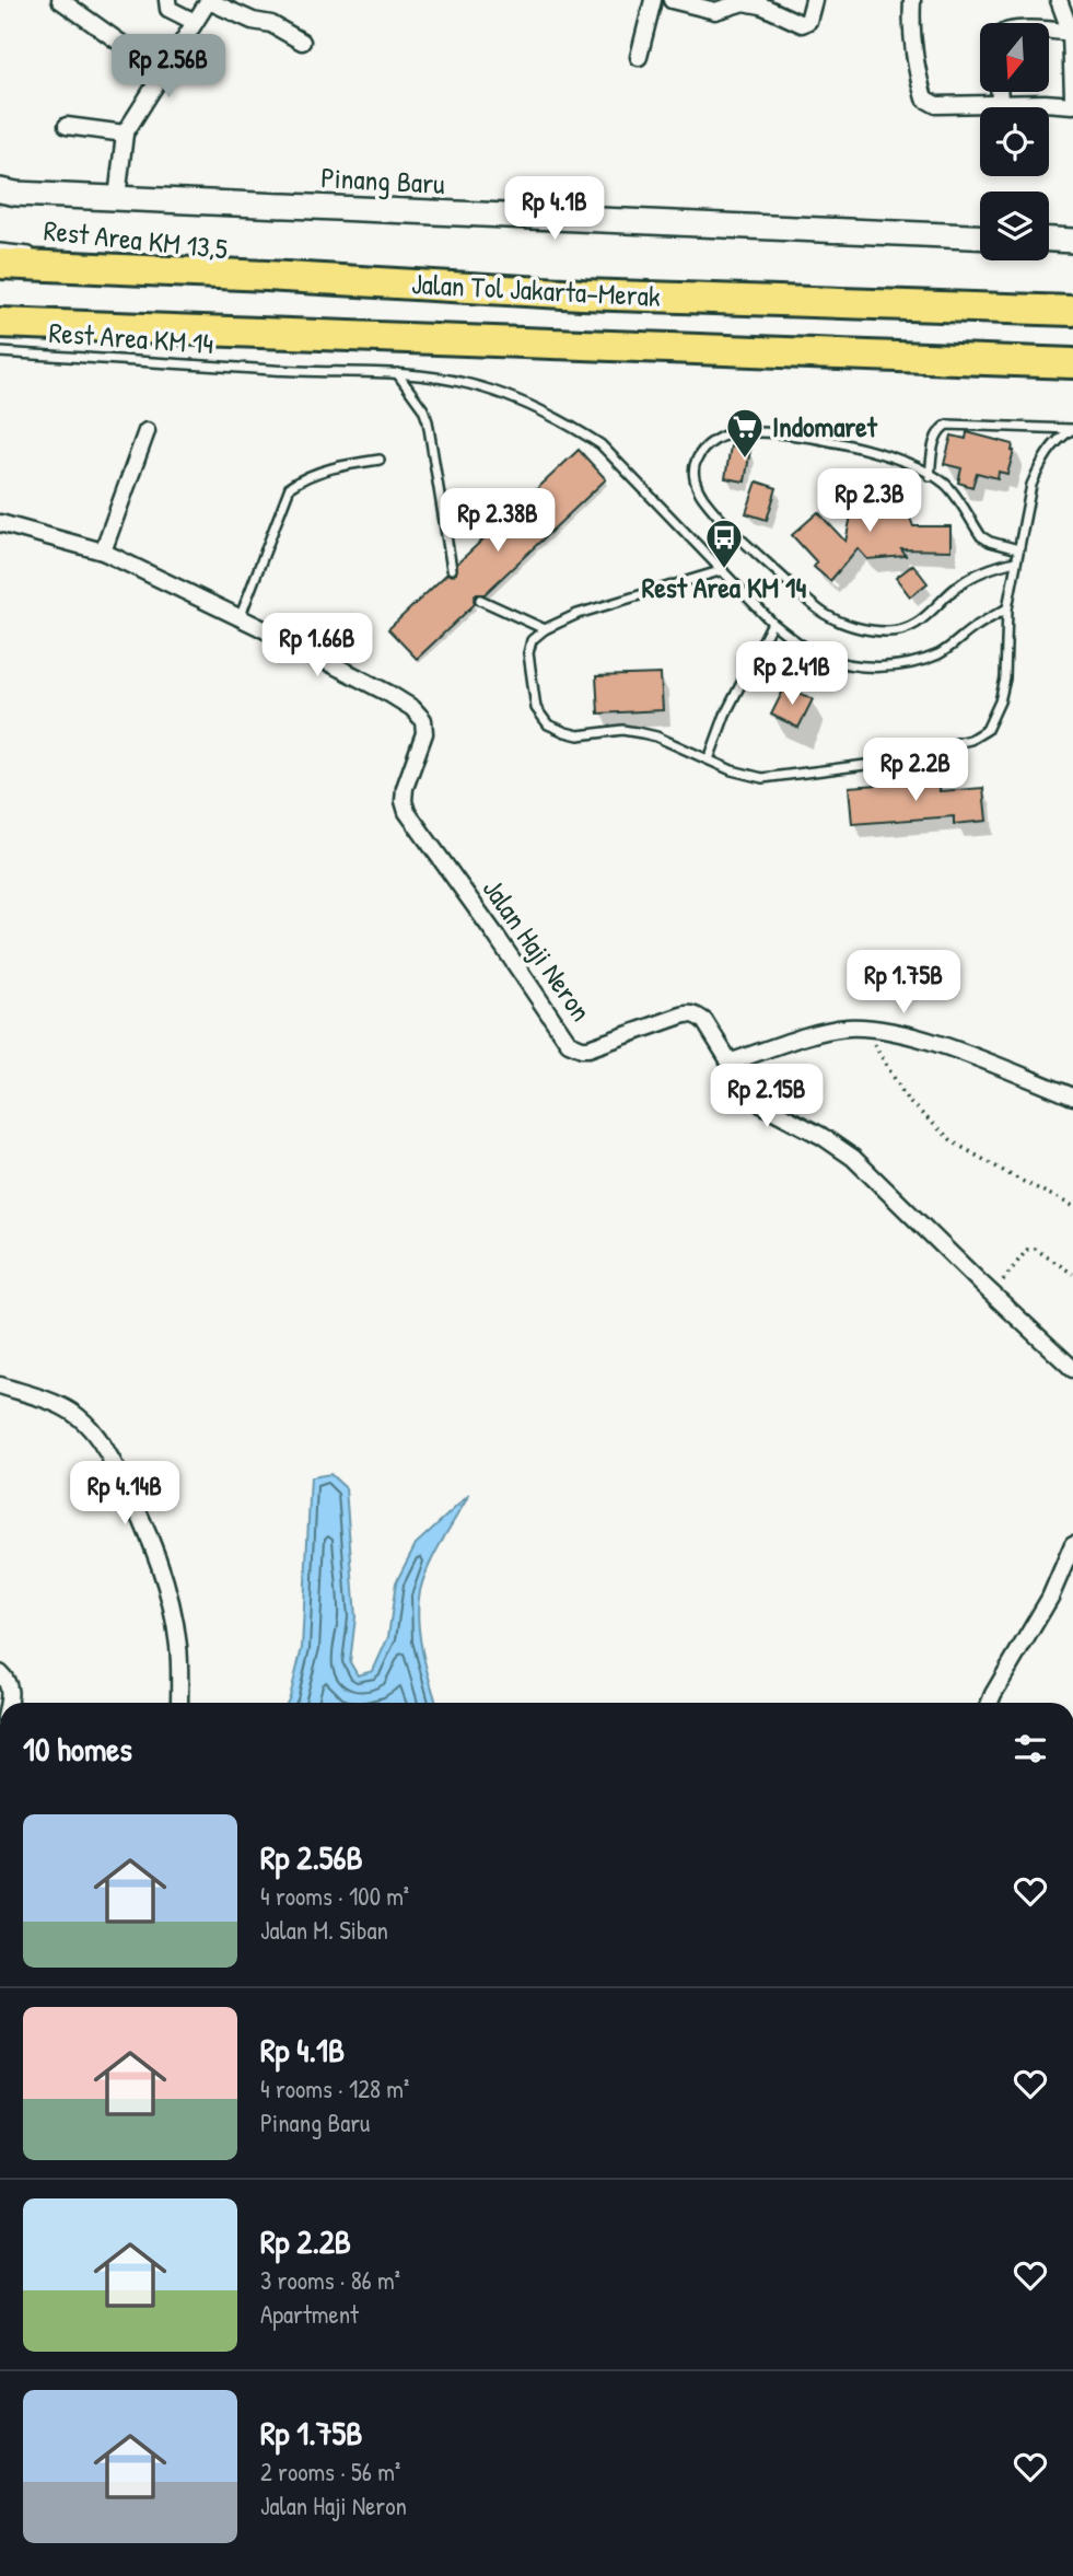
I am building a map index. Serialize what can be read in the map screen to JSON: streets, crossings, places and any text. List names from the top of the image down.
{
  "streets": {
    "highway": ["Jalan Tol Jakarta–Merak"],
    "main road": ["Pinang Baru"],
    "street": ["Jalan Haji Neron"],
    "lane": ["Rest Area KM 13,5", "Rest Area KM 14"]
  },
  "crossings": [
    ["Rest Area KM 13,5", "Jalan Tol Jakarta–Merak"]
  ],
  "places": {
    "supermarket": ["Indomaret"],
    "bus stop": ["Rest Area KM 14"]
  },
  "north": "bottom",
  "page": {
    "price": [
      "Rp 2.56B",
      "Rp 4.1B",
      "Rp 2.3B",
      "Rp 2.38B",
      "Rp 1.66B",
      "Rp 2.41B",
      "Rp 2.2B",
      "Rp 1.75B",
      "Rp 2.15B",
      "Rp 4.14B"
    ],
    "heading": "10 homes",
    "list": [
      {
        "name": "Rp 2.56B",
        "note": "4 rooms · 100 m² · Jalan M. Siban"
      },
      {
        "name": "Rp 4.1B",
        "note": "4 rooms · 128 m² · Pinang Baru"
      },
      {
        "name": "Rp 2.2B",
        "note": "3 rooms · 86 m² · Apartment"
      },
      {
        "name": "Rp 1.75B",
        "note": "2 rooms · 56 m² · Jalan Haji Neron"
      }
    ]
  }
}
